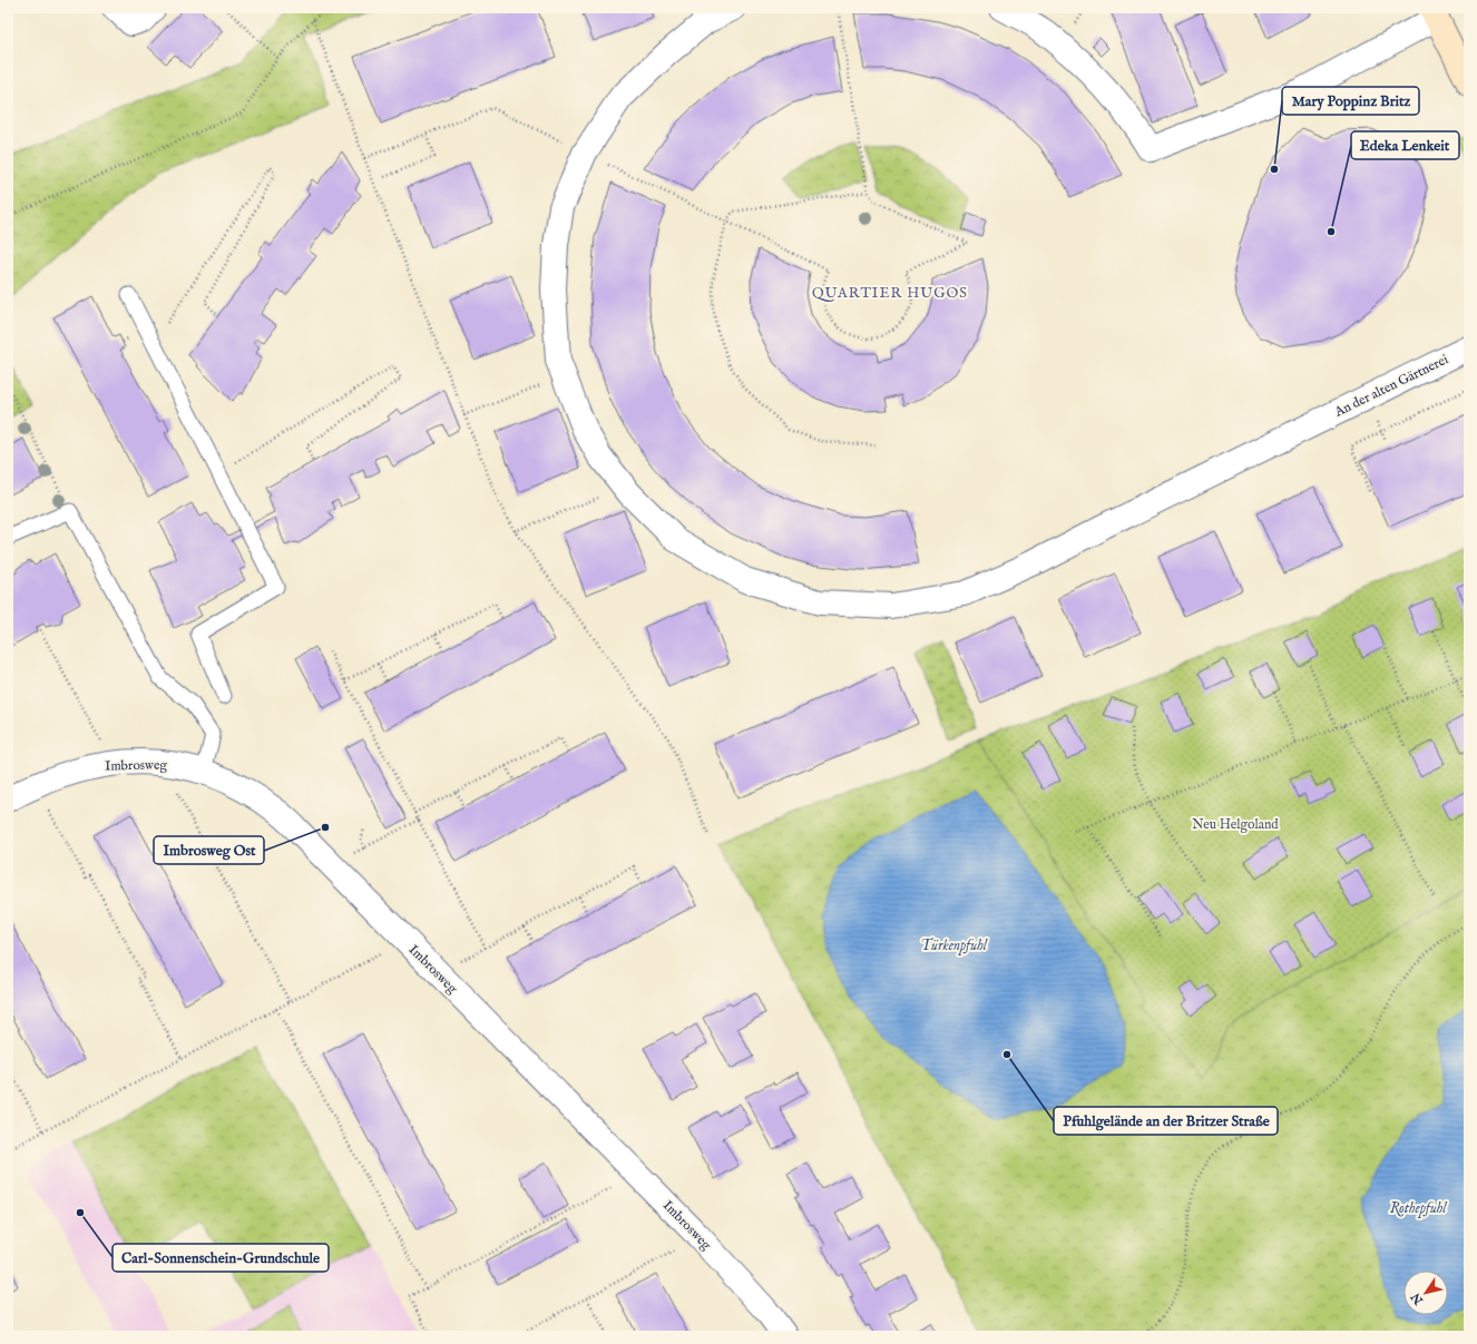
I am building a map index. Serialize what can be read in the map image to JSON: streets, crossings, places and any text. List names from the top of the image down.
{
  "streets": {
    "street": ["An der alten Gärtnerei", "Imbrosweg"]
  },
  "districts": ["QUARTIER HUGOS"],
  "water": ["Türkenpfuhl", "Rothepfuhl"],
  "parks": ["Neu Helgoland"],
  "places": [
    "Mary Poppinz Britz",
    "Edeka Lenkeit",
    "Imbrosweg Ost",
    "Pfuhlgelände an der Britzer Straße",
    "Carl-Sonnenschein-Grundschule"
  ],
  "north": "bottom left"
}
